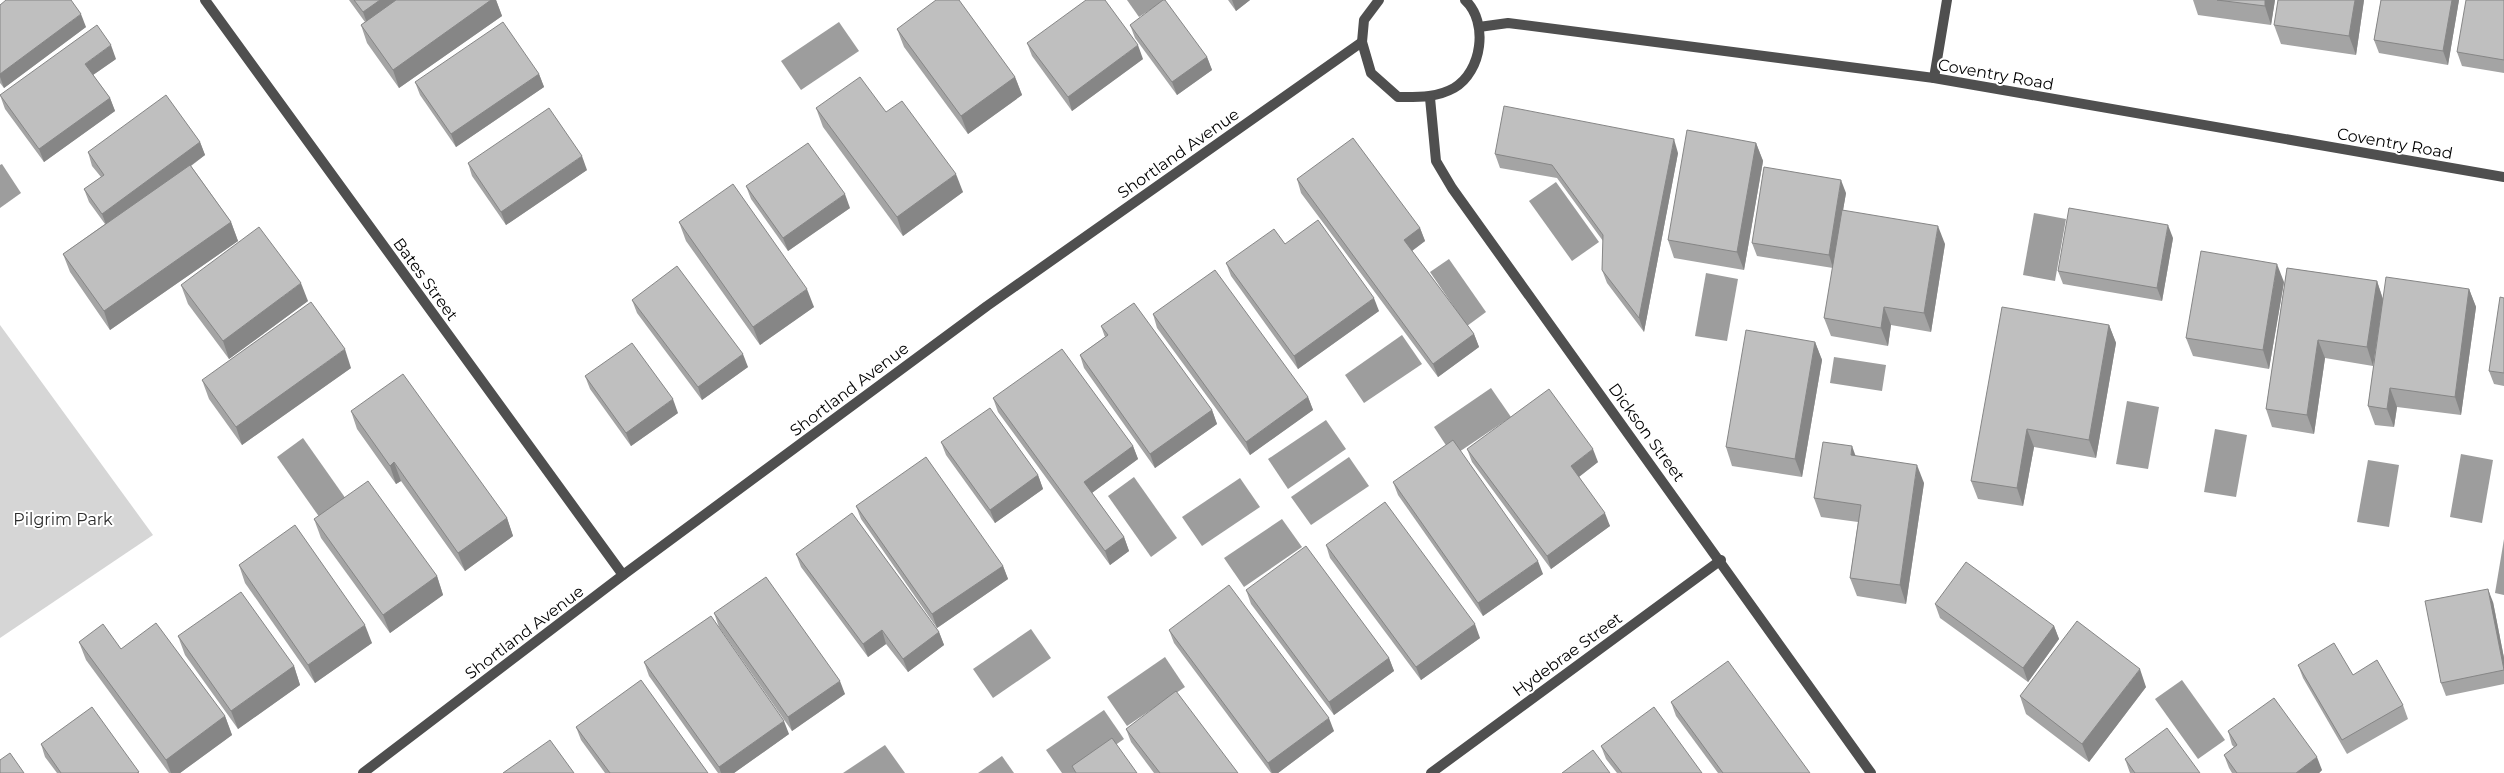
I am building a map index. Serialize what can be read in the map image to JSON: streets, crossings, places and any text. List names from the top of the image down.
{
  "streets": {
    "street": [
      "Coventry Road",
      "Shortland Avenue",
      "Bates Street",
      "Dickson Street",
      "Hydebrae Street"
    ]
  },
  "crossings": [
    ["Shortland Avenue", "Bates Street"],
    ["Dickson Street", "Hydebrae Street"]
  ],
  "parks": ["Pilgrim Park"]
}
